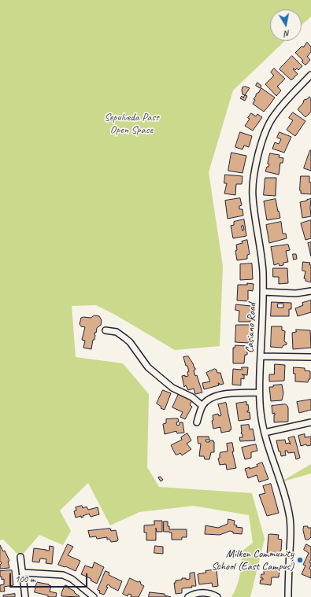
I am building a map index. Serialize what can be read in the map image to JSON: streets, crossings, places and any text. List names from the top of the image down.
{
  "streets": {
    "street": ["Casiano Road"]
  },
  "parks": ["Sepulveda Pass Open Space"],
  "places": ["Milken Community School (East Campus)"],
  "scale_bar": "100 m",
  "north": "bottom"
}
